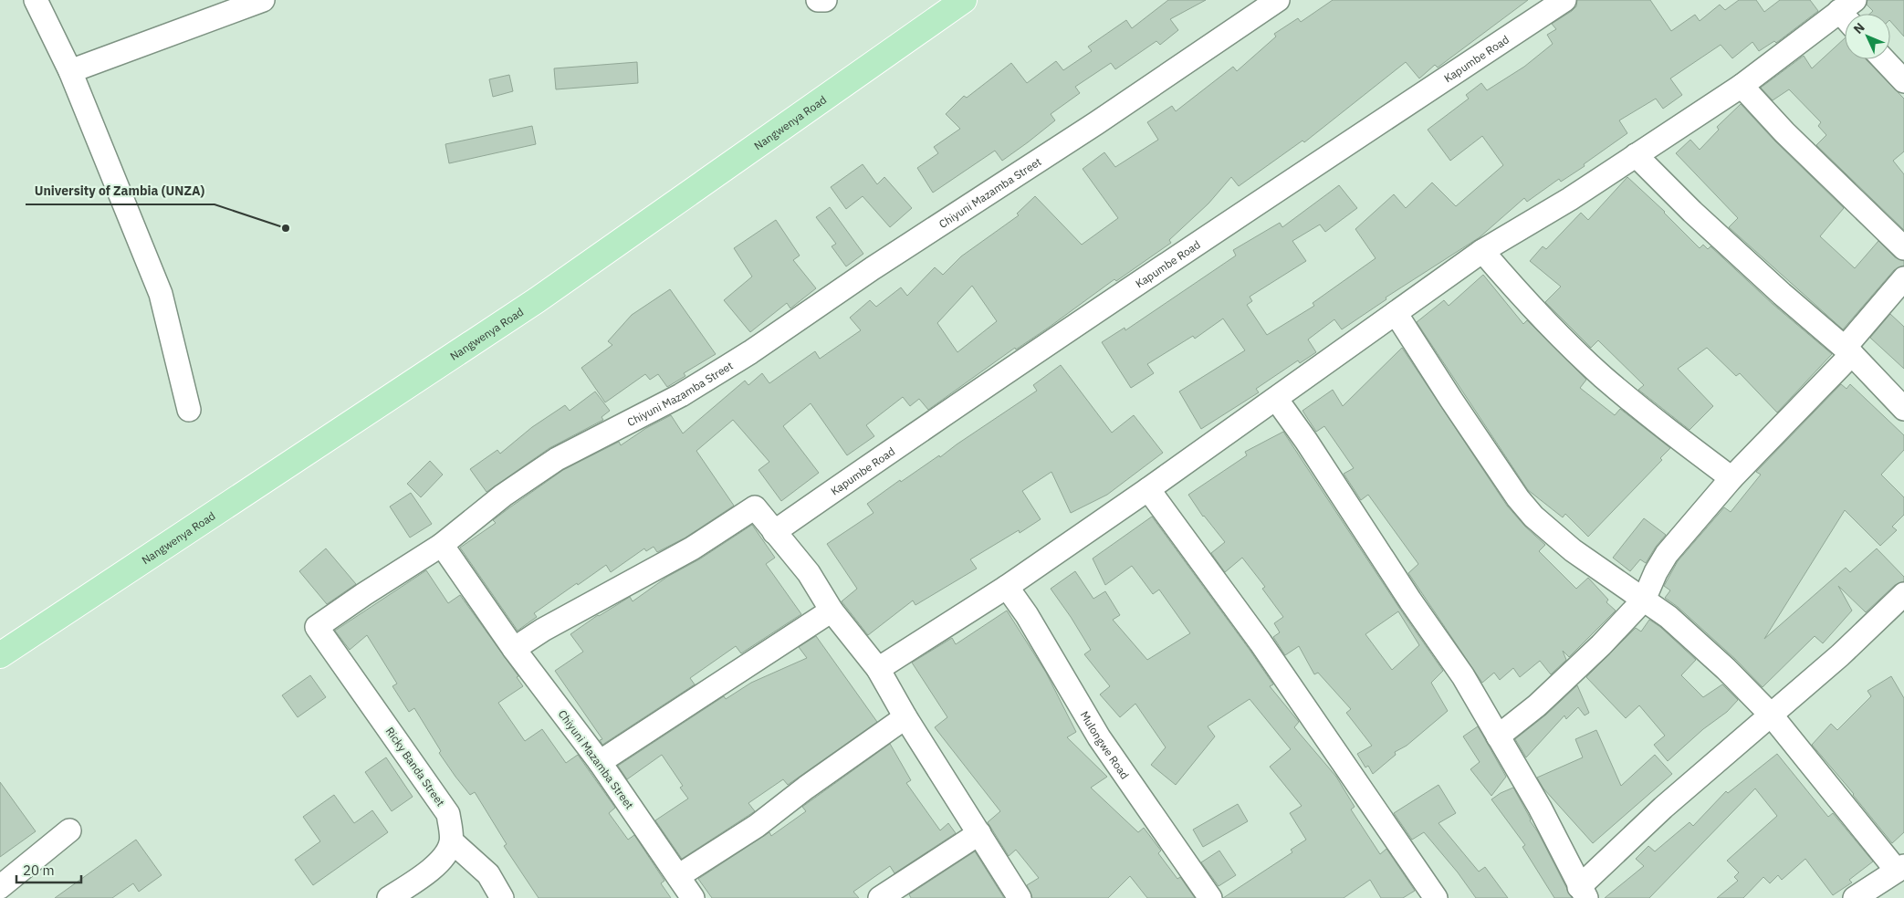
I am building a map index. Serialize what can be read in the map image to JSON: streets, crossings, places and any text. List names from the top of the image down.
{
  "streets": {
    "main road": ["Nangwenya Road"],
    "street": [
      "Kapumbe Road",
      "Chiyuni Mazamba Street",
      "Mulongwe Road",
      "Ricky Banda Street"
    ]
  },
  "crossings": [
    ["Chiyuni Mazamba Street", "Ricky Banda Street"]
  ],
  "places": ["University of Zambia (UNZA)"],
  "scale_bar": "20 m",
  "north": "top left"
}
